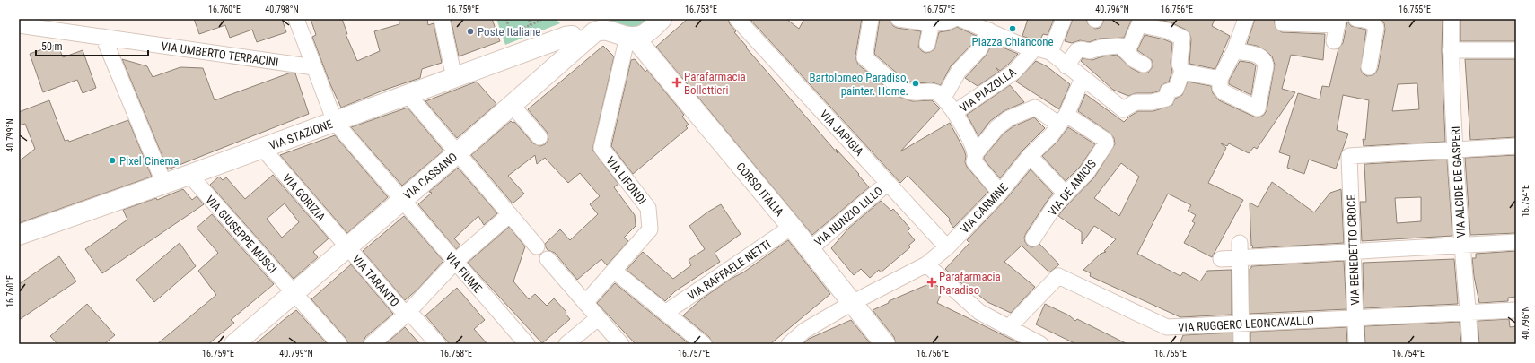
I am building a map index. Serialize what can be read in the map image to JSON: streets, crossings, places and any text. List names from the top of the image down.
{
  "streets": {
    "main road": ["VIA STAZIONE", "VIA CASSANO", "CORSO ITALIA"],
    "street": [
      "VIA UMBERTO TERRACINI",
      "VIA PIAZOLLA",
      "VIA JAPIGIA",
      "VIA LIFONDI",
      "VIA ALCIDE DE GASPERI",
      "VIA DE AMICIS",
      "VIA GORIZIA",
      "VIA CARMINE",
      "VIA NUNZIO LILLO",
      "VIA GIUSEPPE MUSCI",
      "VIA BENEDETTO CROCE",
      "VIA RAFFAELE NETTI",
      "VIA FIUME",
      "VIA TARANTO",
      "VIA RUGGERO LEONCAVALLO"
    ]
  },
  "crossings": [
    ["VIA JAPIGIA", "VIA CARMINE"],
    ["VIA JAPIGIA", "VIA NUNZIO LILLO"],
    ["VIA STAZIONE", "VIA CASSANO"],
    ["VIA STAZIONE", "VIA GORIZIA"],
    ["VIA STAZIONE", "VIA GIUSEPPE MUSCI"],
    ["VIA STAZIONE", "VIA FIUME"],
    ["VIA CASSANO", "VIA LIFONDI"],
    ["VIA CASSANO", "CORSO ITALIA"],
    ["VIA CASSANO", "VIA GORIZIA"],
    ["VIA CASSANO", "VIA GIUSEPPE MUSCI"],
    ["VIA CASSANO", "VIA FIUME"],
    ["VIA CASSANO", "VIA TARANTO"],
    ["VIA LIFONDI", "CORSO ITALIA"],
    ["VIA ALCIDE DE GASPERI", "VIA BENEDETTO CROCE"],
    ["VIA ALCIDE DE GASPERI", "VIA RUGGERO LEONCAVALLO"],
    ["VIA DE AMICIS", "VIA CARMINE"],
    ["CORSO ITALIA", "VIA CARMINE"],
    ["CORSO ITALIA", "VIA NUNZIO LILLO"],
    ["CORSO ITALIA", "VIA RAFFAELE NETTI"],
    ["VIA GORIZIA", "VIA TARANTO"],
    ["VIA BENEDETTO CROCE", "VIA RUGGERO LEONCAVALLO"]
  ],
  "places": {
    "other": [
      "Piazza Chiancone",
      "Poste Italiane",
      "Bartolomeo Paradiso, painter. Home.",
      "Pixel Cinema"
    ],
    "health": ["Parafarmacia Bollettieri", "Parafarmacia Paradiso"]
  },
  "scale_bar": "50 m",
  "coordinates": [
    "16.760°E",
    "40.798°N",
    "16.759°E",
    "16.758°E",
    "16.757°E",
    "40.796°N",
    "16.756°E",
    "16.755°E",
    "40.799°N",
    "16.754°E"
  ]
}
